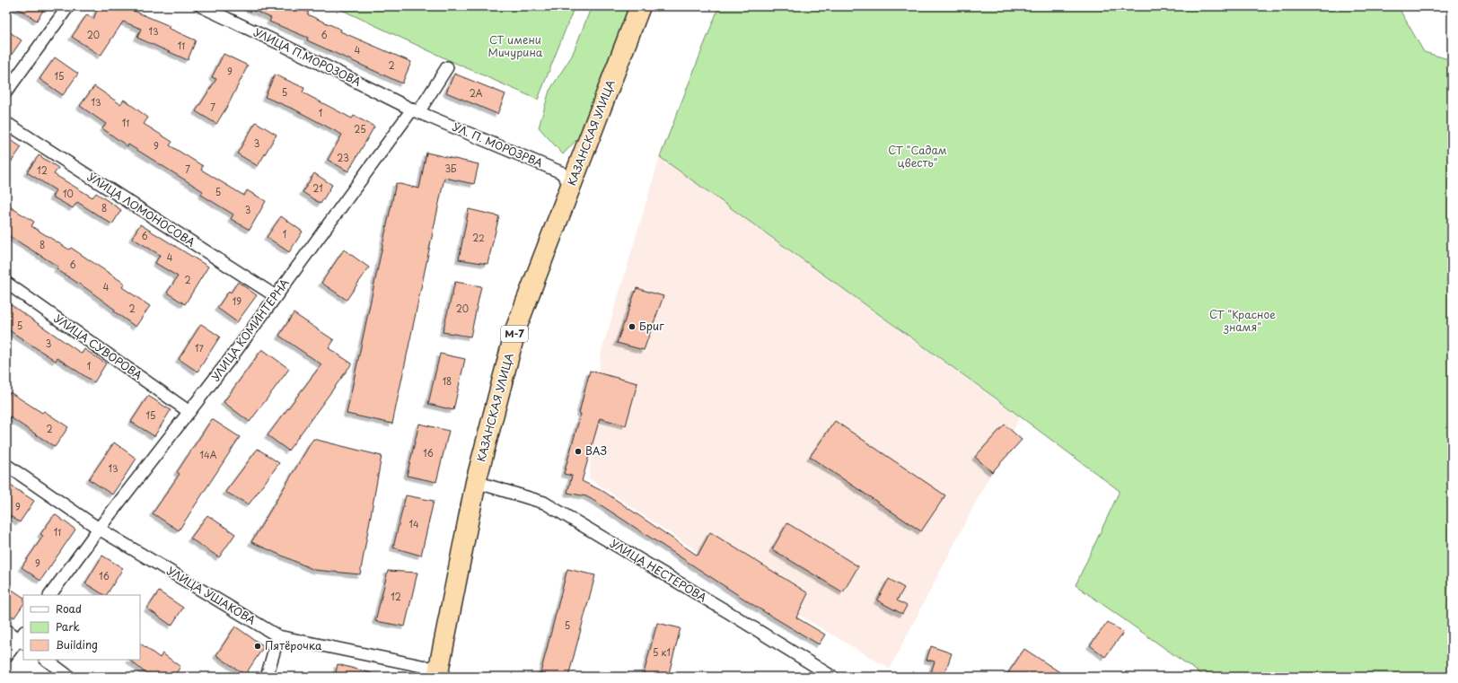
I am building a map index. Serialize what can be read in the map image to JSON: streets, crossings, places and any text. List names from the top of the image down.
{
  "streets": {
    "highway": ["КАЗАНСКАЯ УЛИЦА", "М-7"],
    "street": [
      "УЛИЦА П.МОРОЗОВА",
      "УЛ. П. МОРОЗРВА",
      "УЛИЦА ЛОМОНОСОВА",
      "УЛИЦА КОМИНТЕРНА",
      "УЛИЦА СУВОРОВА",
      "УЛИЦА НЕСТЕРОВА",
      "УЛИЦА УШАКОВА"
    ]
  },
  "crossings": [
    ["УЛИЦА П.МОРОЗОВА", "УЛ. П. МОРОЗРВА"],
    ["УЛИЦА П.МОРОЗОВА", "УЛИЦА КОМИНТЕРНА"],
    ["КАЗАНСКАЯ УЛИЦА", "УЛ. П. МОРОЗРВА"],
    ["КАЗАНСКАЯ УЛИЦА", "УЛИЦА НЕСТЕРОВА"],
    ["КАЗАНСКАЯ УЛИЦА", "УЛИЦА УШАКОВА"],
    ["УЛ. П. МОРОЗРВА", "УЛИЦА КОМИНТЕРНА"],
    ["УЛИЦА ЛОМОНОСОВА", "УЛИЦА КОМИНТЕРНА"],
    ["УЛИЦА КОМИНТЕРНА", "УЛИЦА СУВОРОВА"],
    ["УЛИЦА КОМИНТЕРНА", "УЛИЦА УШАКОВА"]
  ],
  "parks": ["СТ имени Мичурина", "СТ \"Садам цвесть\"", "СТ \"Красное знамя\""],
  "places": ["Бриг", "ВАЗ", "Пятёрочка"],
  "house_numbers": [
    "13",
    "20",
    "6",
    "11",
    "4",
    "2",
    "9",
    "15",
    "5",
    "2А",
    "13",
    "7",
    "1",
    "11",
    "25",
    "3",
    "9",
    "23",
    "3Б",
    "7",
    "12",
    "21",
    "5",
    "10",
    "8",
    "3",
    "1",
    "6",
    "22",
    "8",
    "4",
    "6",
    "2",
    "4",
    "19",
    "2",
    "20",
    "5",
    "3",
    "17",
    "1",
    "18",
    "15",
    "2",
    "16",
    "14А",
    "13",
    "9",
    "14",
    "11",
    "9",
    "16",
    "12",
    "5",
    "5 к1"
  ],
  "legend": ["Road", "Park", "Building"]
}
